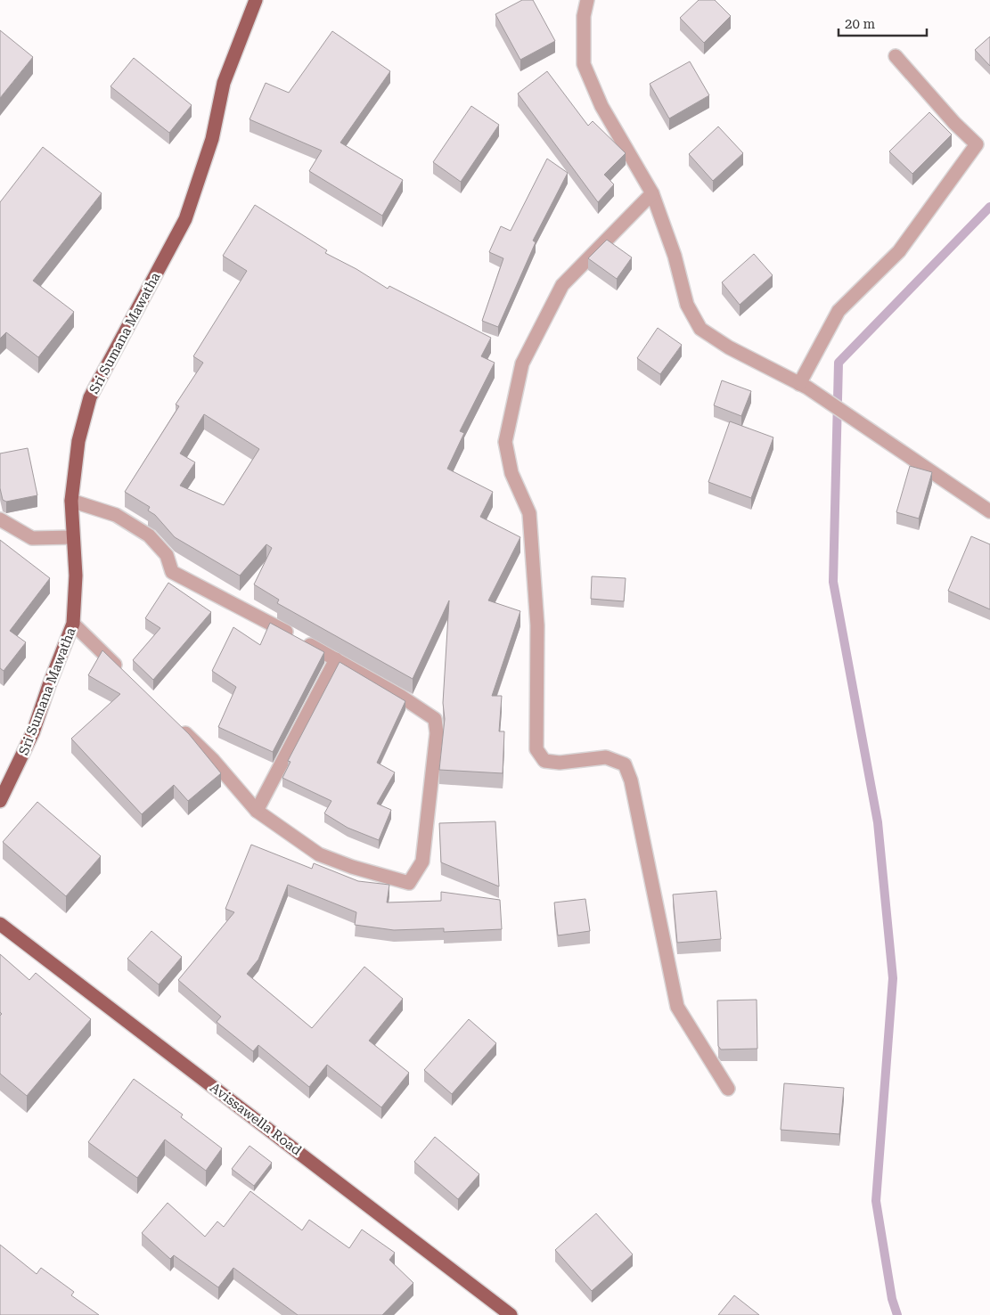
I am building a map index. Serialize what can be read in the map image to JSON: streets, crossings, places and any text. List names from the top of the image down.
{
  "streets": {
    "main road": ["Sri Sumana Mawatha", "Avissawella Road"]
  },
  "scale_bar": "20 m"
}
